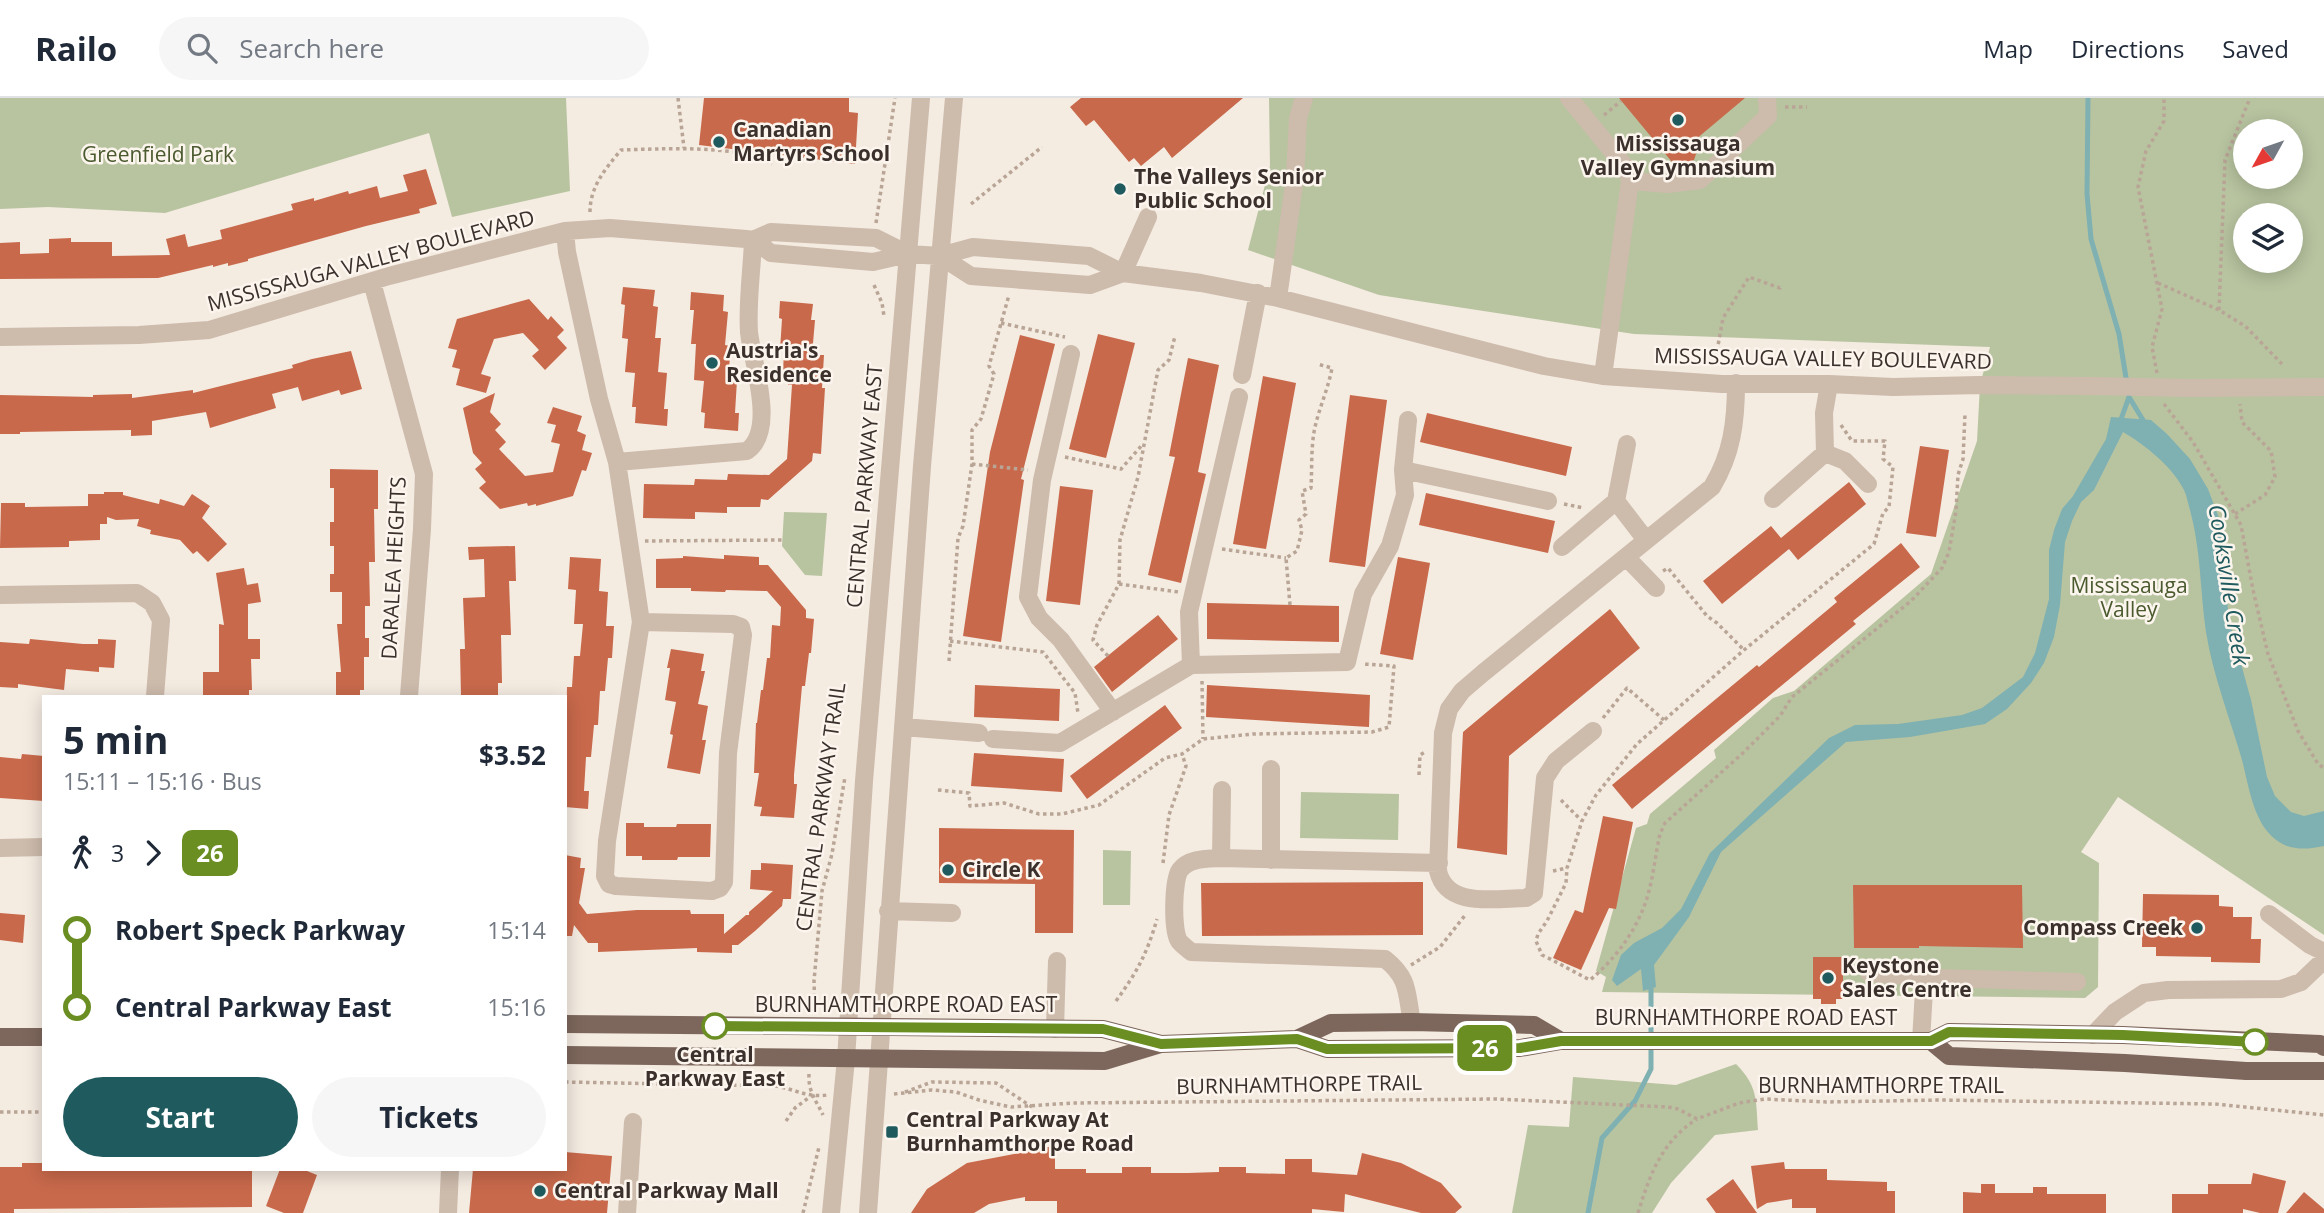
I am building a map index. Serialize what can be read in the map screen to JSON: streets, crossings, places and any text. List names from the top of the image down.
{
  "streets": {
    "main road": ["BURNHAMTHORPE ROAD EAST"],
    "street": ["MISSISSAUGA VALLEY BOULEVARD", "CENTRAL PARKWAY EAST", "DARALEA HEIGHTS"],
    "path": ["CENTRAL PARKWAY TRAIL", "BURNHAMTHORPE TRAIL"]
  },
  "crossings": [
    ["MISSISSAUGA VALLEY BOULEVARD", "CENTRAL PARKWAY EAST"],
    ["MISSISSAUGA VALLEY BOULEVARD", "DARALEA HEIGHTS"],
    ["CENTRAL PARKWAY EAST", "BURNHAMTHORPE ROAD EAST"]
  ],
  "water": ["Cooksville Creek"],
  "parks": ["Greenfield Park", "Mississauga Valley"],
  "places": {
    "other": [
      "Mississauga Valley Gymnasium",
      "Canadian Martyrs School",
      "The Valleys Senior Public School",
      "Austria's Residence",
      "Circle K",
      "Compass Creek",
      "Keystone Sales Centre",
      "Central Parkway East",
      "Central Parkway Mall"
    ],
    "transit": ["Central Parkway At Burnhamthorpe Road"]
  },
  "lines": ["bus line 26"],
  "north": "bottom left",
  "page": {
    "header": "Railo",
    "search": "Search here",
    "nav": ["Map", "Directions", "Saved"],
    "on_map": "26",
    "heading": ["5 min", "15:11 – 15:16 · Bus", "$3.52"],
    "legs": ["3", "26"],
    "list": [
      {
        "name": "Robert Speck Parkway",
        "value": "15:14"
      },
      {
        "name": "Central Parkway East",
        "value": "15:16"
      }
    ],
    "buttons": ["Start", "Tickets"]
  }
}
